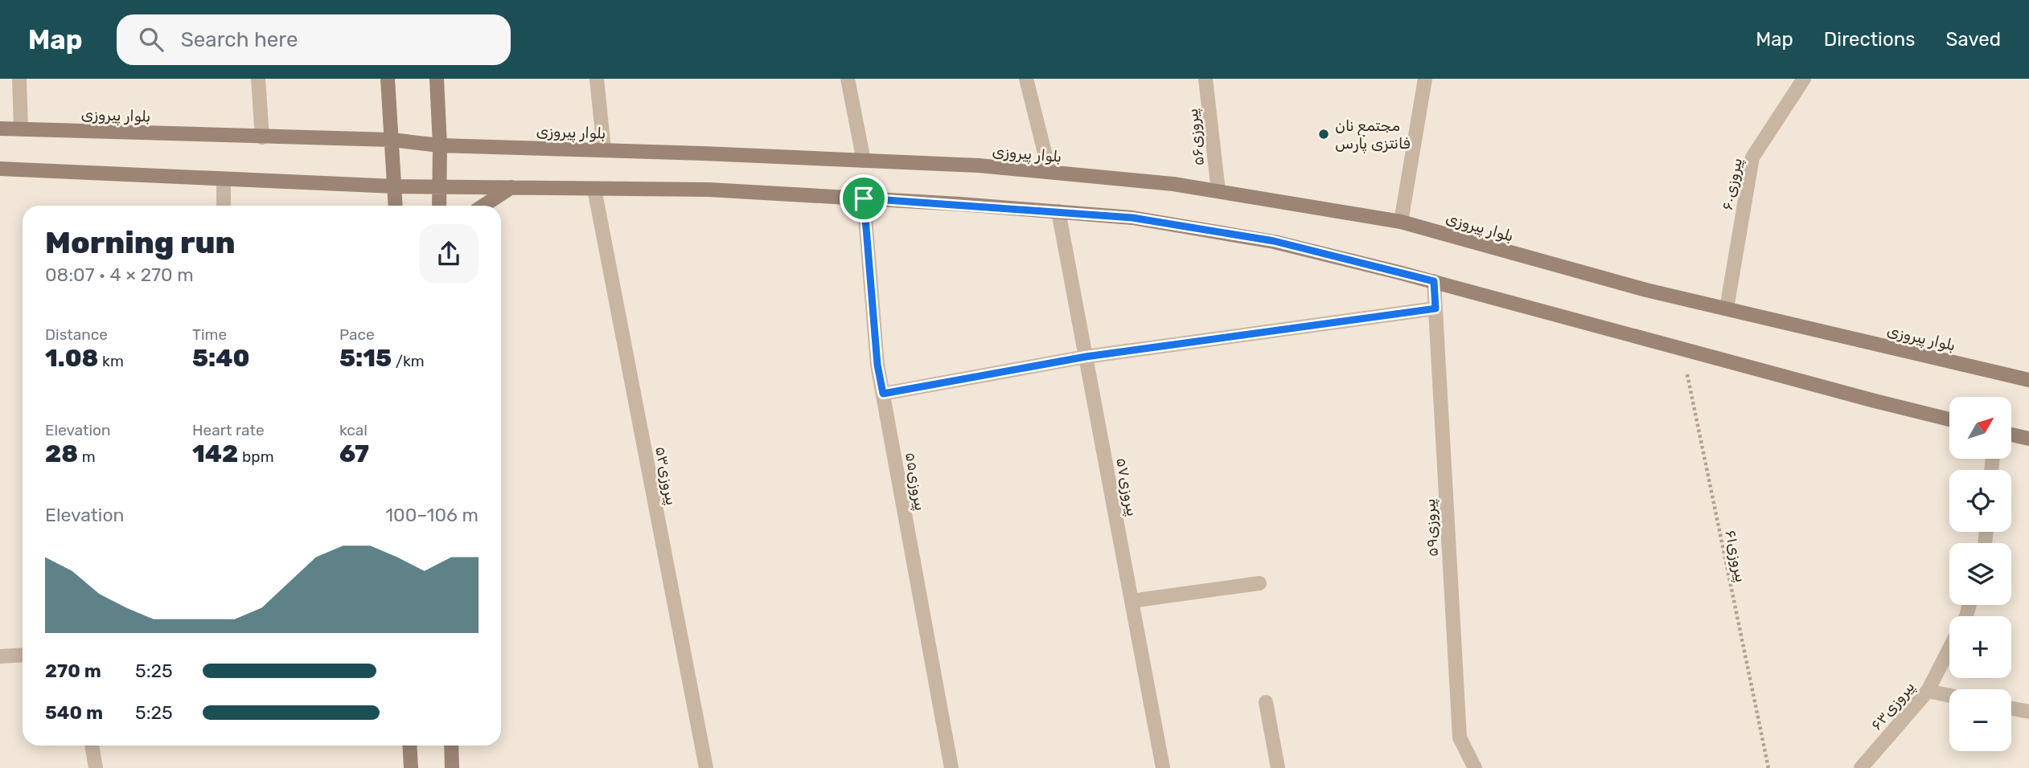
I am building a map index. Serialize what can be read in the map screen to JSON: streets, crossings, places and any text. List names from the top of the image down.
{
  "streets": {
    "street": [
      "بلوار پیروزی",
      "پیروزی۵۶",
      "پیروزی۶۰",
      "پیروزی۵۳",
      "پیروزی۵۵",
      "پیروزی۵۷",
      "پیروزی۵۹",
      "پیروزی۶۳"
    ],
    "path": ["پیروزی۶۱"]
  },
  "crossings": [
    ["بلوار پیروزی", "پیروزی۵۶"],
    ["بلوار پیروزی", "پیروزی۶۰"]
  ],
  "places": ["مجتمع نان فانتزی پارس"],
  "north": "top right",
  "page": {
    "header": "Map",
    "search": "Search here",
    "nav": ["Map", "Directions", "Saved"],
    "heading": ["Morning run", "08:07 · 4 × 270 m"],
    "stats": [
      ["Distance", "1.08 km"],
      ["Time", "5:40"],
      ["Pace", "5:15 /km"],
      ["Elevation", "28 m"],
      ["Heart rate", "142 bpm"],
      ["kcal", "67"]
    ],
    "map_buttons": ["+", "−"],
    "chart": ["Elevation", "100–106 m"],
    "list": [
      {
        "name": "270 m",
        "note": "5:25"
      },
      {
        "name": "540 m",
        "note": "5:25"
      }
    ]
  }
}
